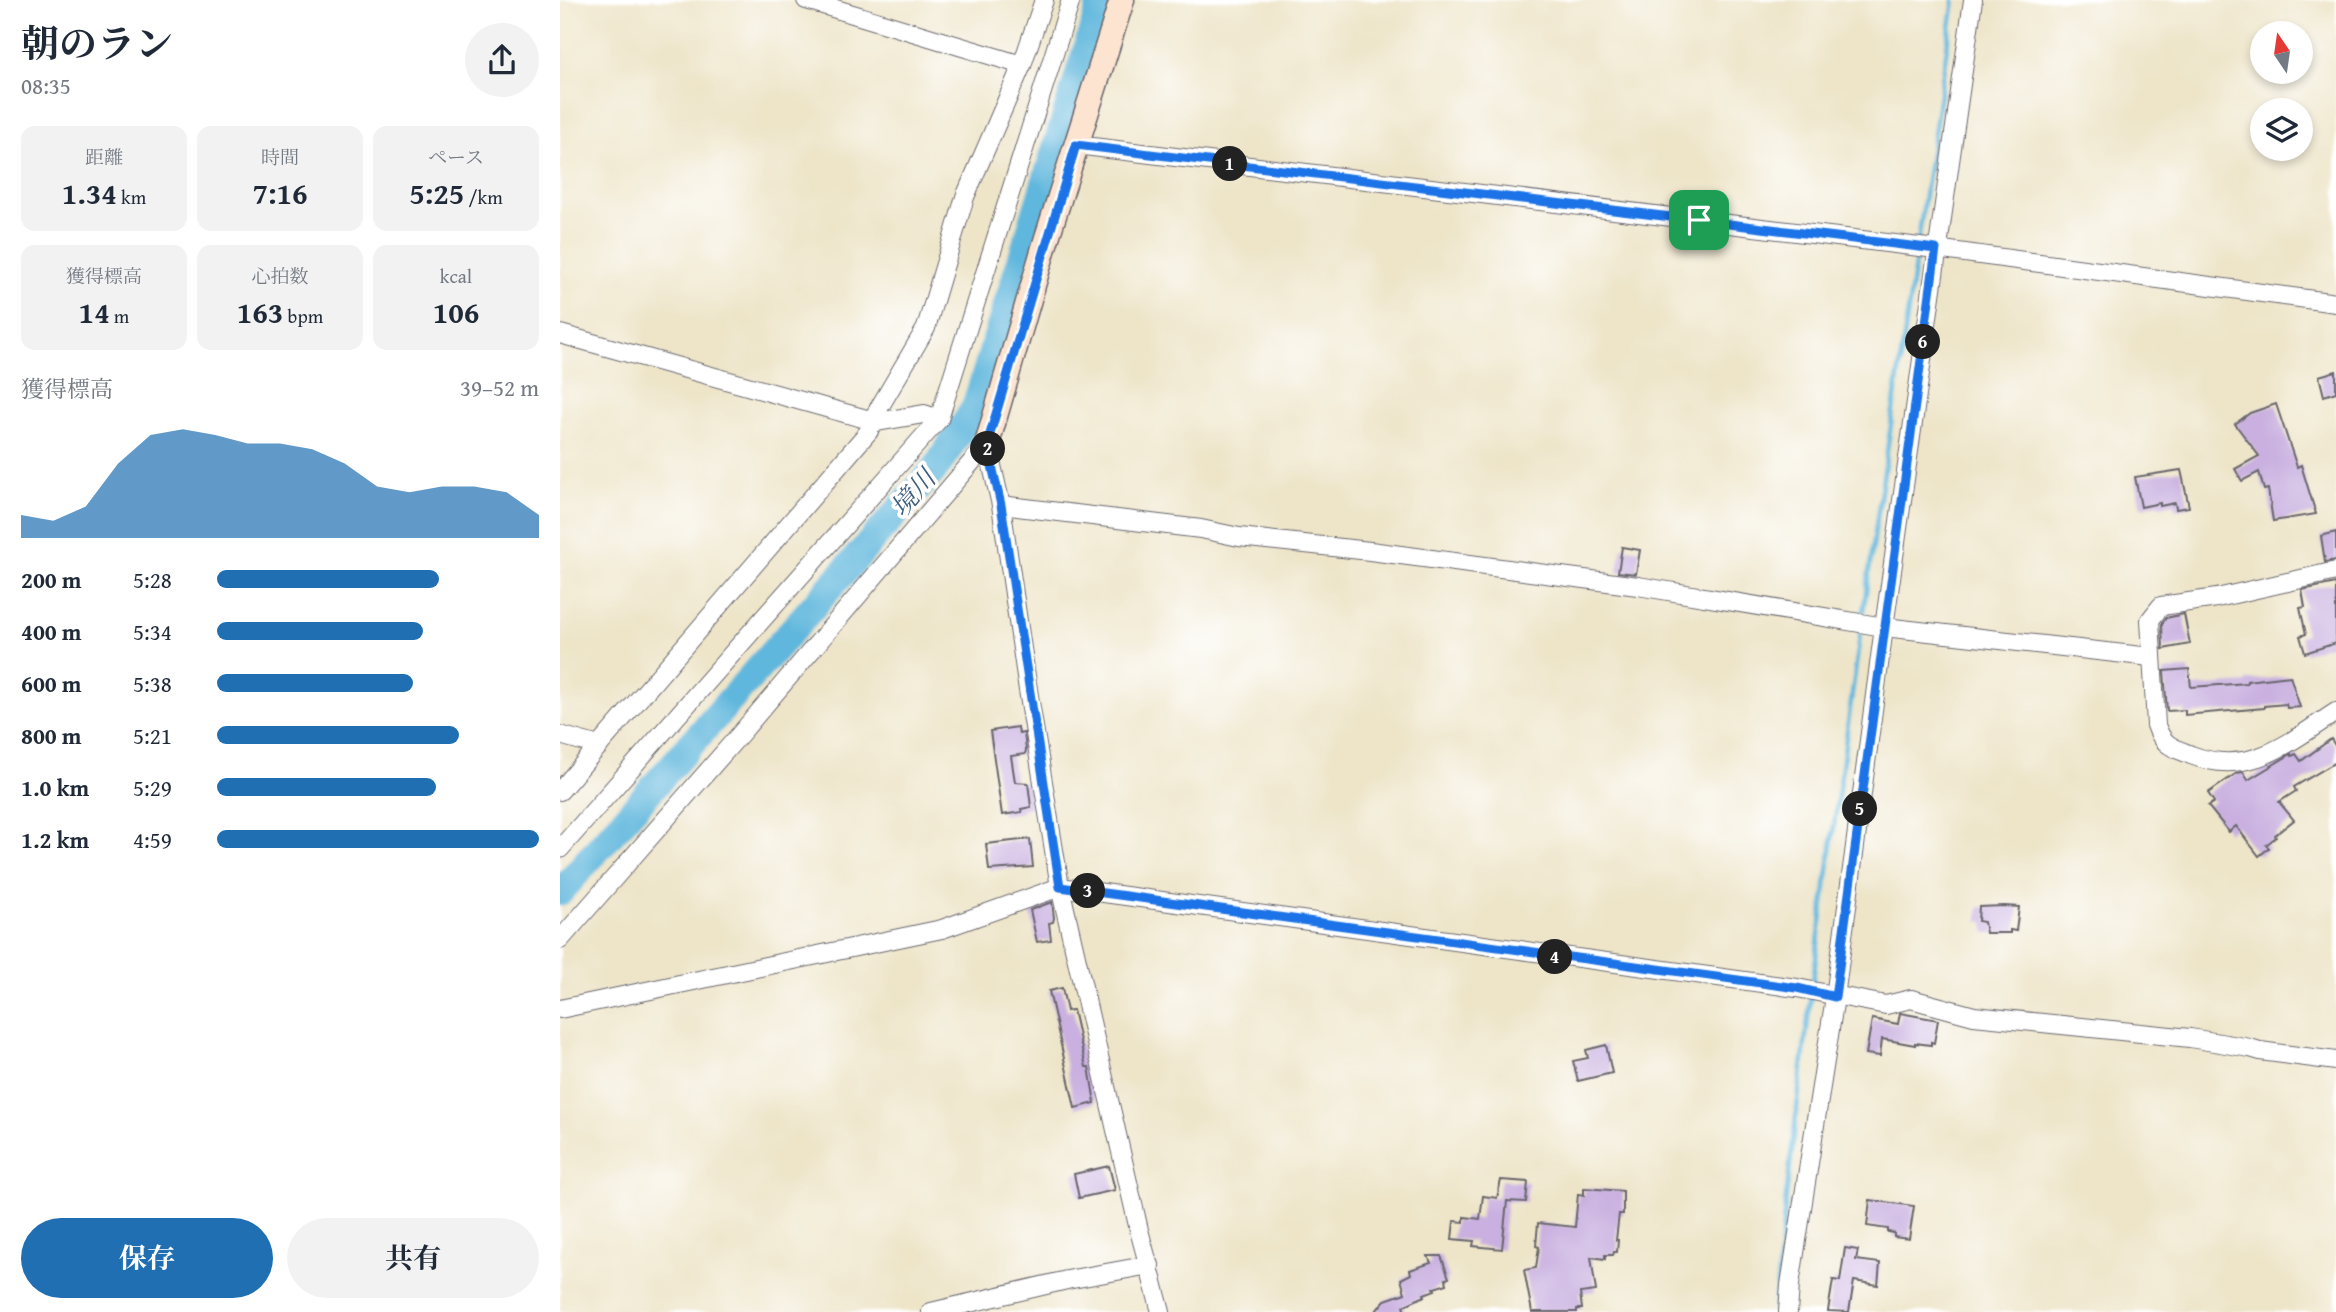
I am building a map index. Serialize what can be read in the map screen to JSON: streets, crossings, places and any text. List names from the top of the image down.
{
  "water": ["境川"],
  "north": "top",
  "page": {
    "heading": ["朝のラン", "08:35"],
    "stats": [
      ["距離", "1.34 km"],
      ["時間", "7:16"],
      ["ペース", "5:25 /km"],
      ["獲得標高", "14 m"],
      ["心拍数", "163 bpm"],
      ["kcal", "106"]
    ],
    "pins": [
      "1",
      "6",
      "2",
      "5",
      "3",
      "4"
    ],
    "chart": ["獲得標高", "39–52 m"],
    "list": [
      {
        "name": "200 m",
        "note": "5:28"
      },
      {
        "name": "400 m",
        "note": "5:34"
      },
      {
        "name": "600 m",
        "note": "5:38"
      },
      {
        "name": "800 m",
        "note": "5:21"
      },
      {
        "name": "1.0 km",
        "note": "5:29"
      },
      {
        "name": "1.2 km",
        "note": "4:59"
      }
    ],
    "buttons": ["保存", "共有"]
  }
}
